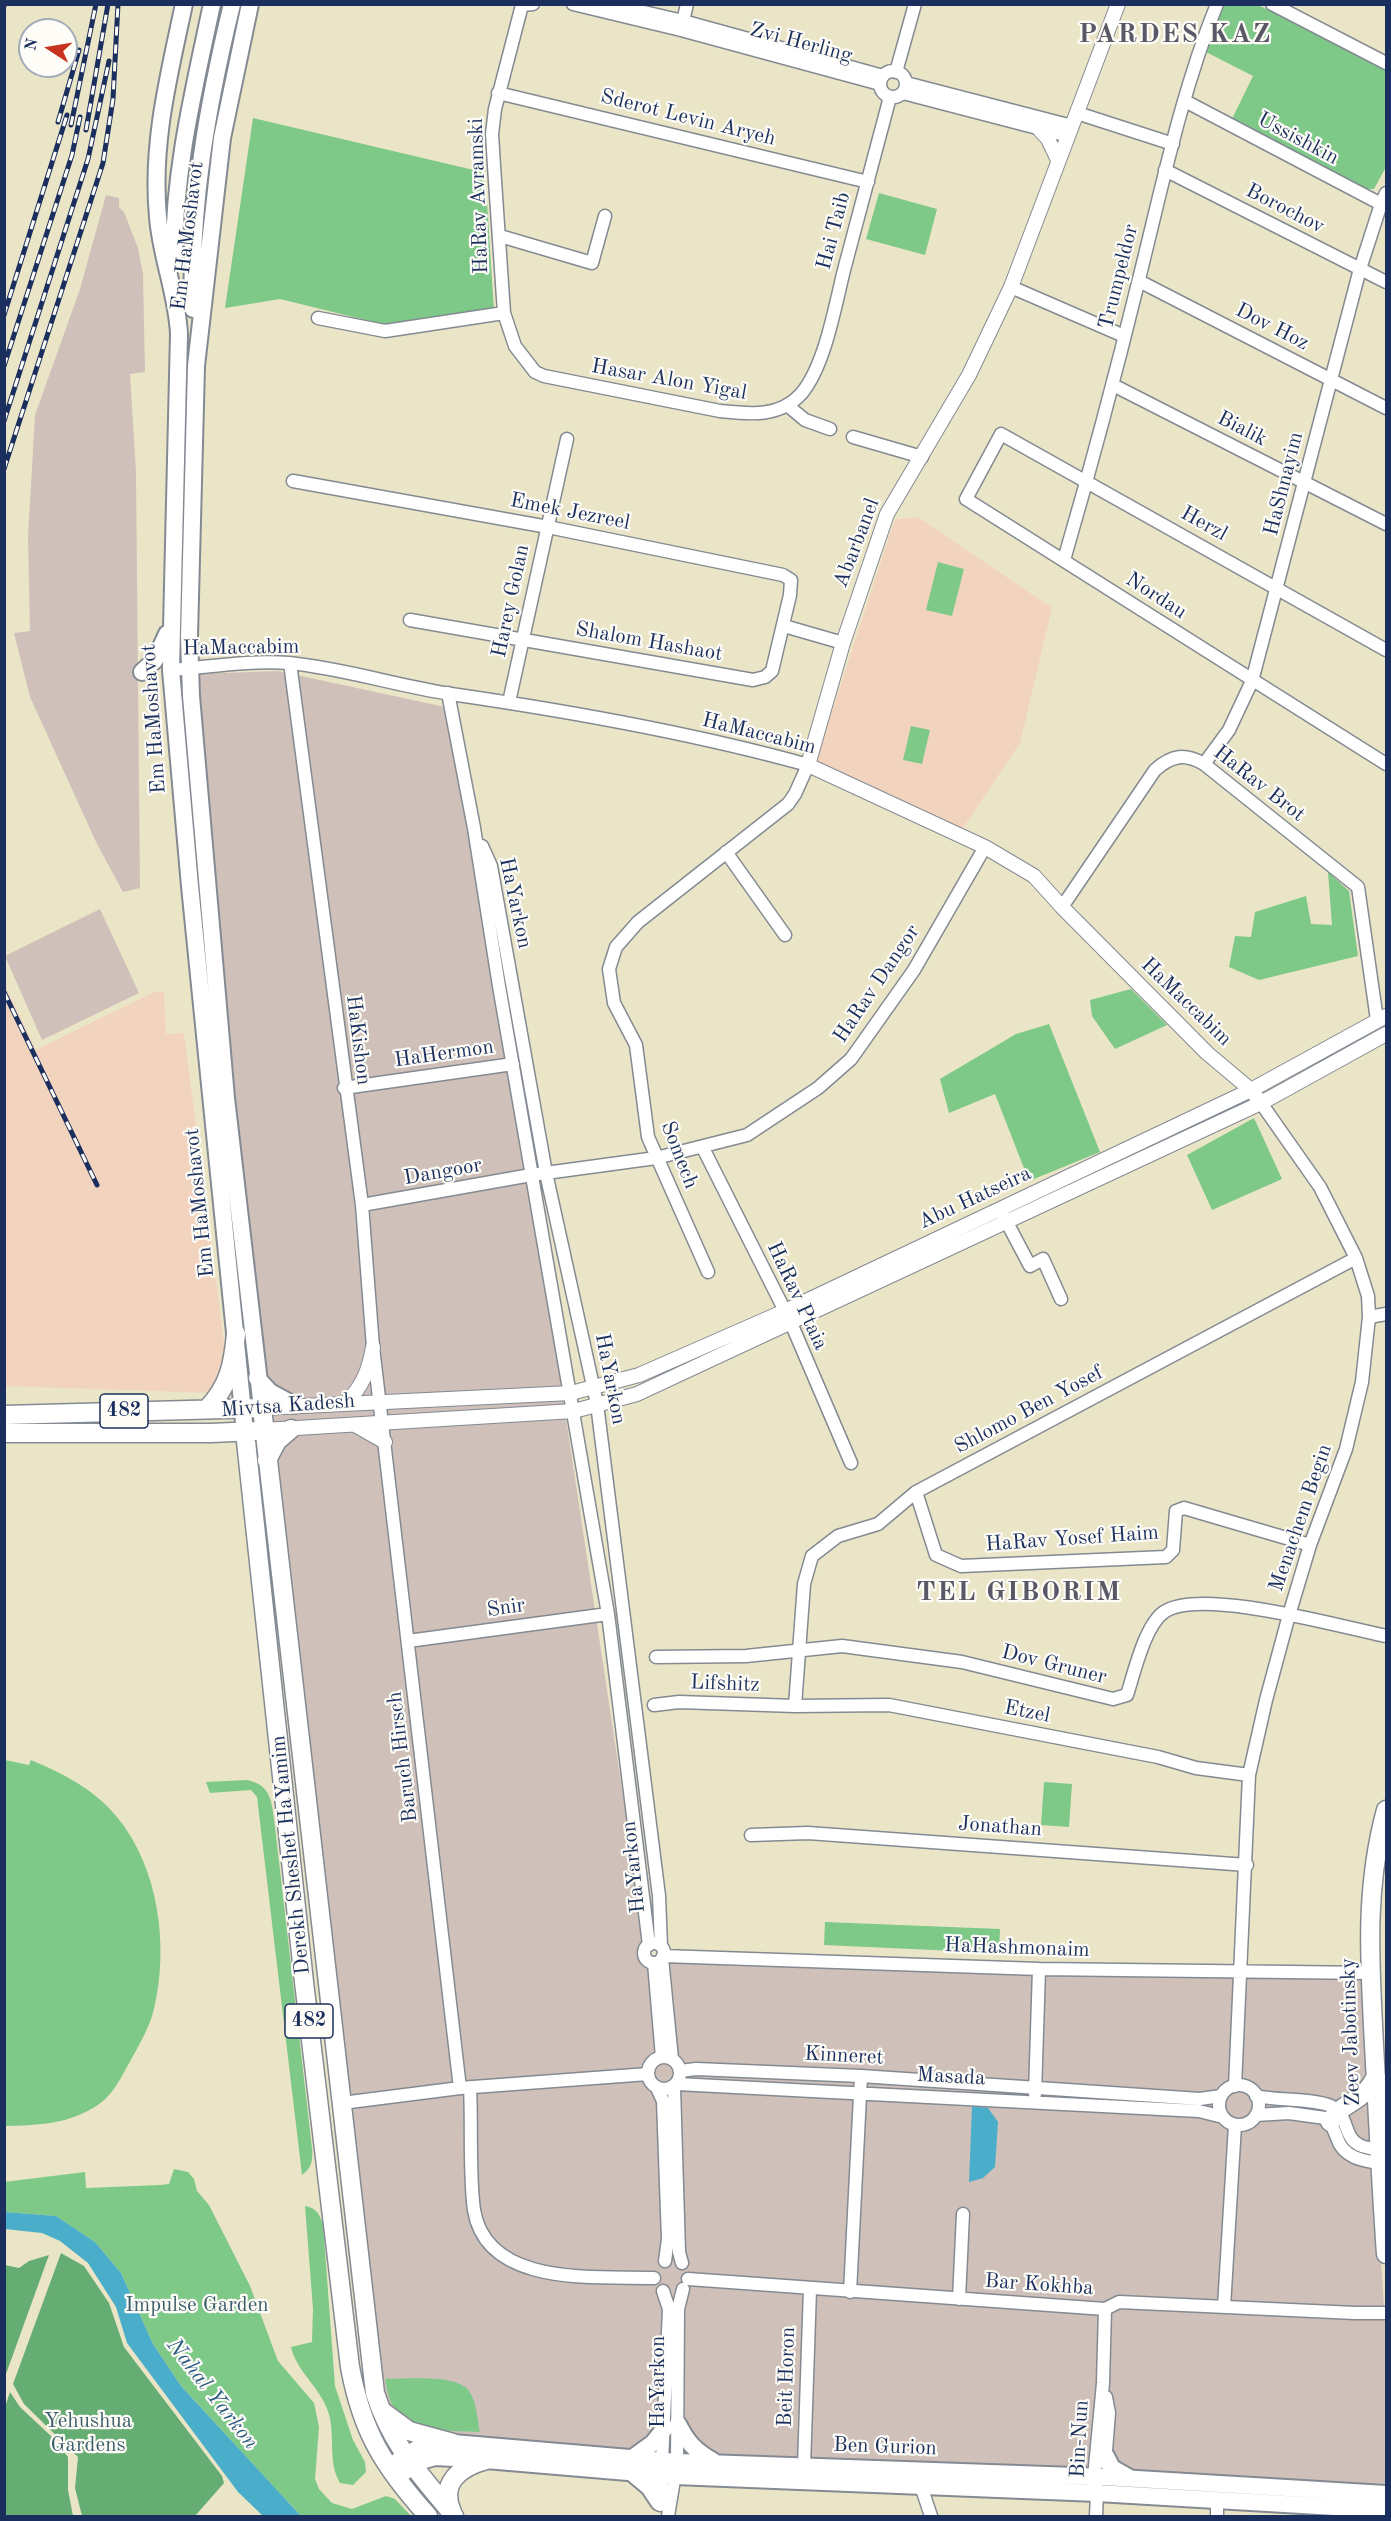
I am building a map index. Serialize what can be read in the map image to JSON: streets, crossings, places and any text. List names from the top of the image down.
{
  "streets": {
    "main road": [
      "Em HaMoshavot",
      "Mivtsa Kadesh",
      "482",
      "Derekh Sheshet HaYamim",
      "Zeev Jabotinsky",
      "Ben Gurion"
    ],
    "street": [
      "Zvi Herling",
      "Sderot Levin Aryeh",
      "Ussishkin",
      "HaRav Avramski",
      "Borochov",
      "Hai Taib",
      "Trumpeldor",
      "Dov Hoz",
      "Hasar Alon Yigal",
      "Bialik",
      "HaShnayim",
      "Emek Jezreel",
      "Herzl",
      "Abarbanel",
      "Nordau",
      "Harey Golan",
      "Shalom Hashaot",
      "HaMaccabim",
      "HaRav Brot",
      "HaYarkon",
      "HaRav Dangor",
      "HaKishon",
      "HaHermon",
      "Somech",
      "Dangoor",
      "Abu Hatseira",
      "HaRav Ptaia",
      "Shlomo Ben Yosef",
      "Menachem Begin",
      "HaRav Yosef Haim",
      "Snir",
      "Dov Gruner",
      "Lifshitz",
      "Etzel",
      "Baruch Hirsch",
      "Jonathan",
      "HaHashmonaim",
      "Kinneret",
      "Masada",
      "Bar Kokhba",
      "Beit Horon",
      "Bin-Nun"
    ]
  },
  "crossings": [
    ["Zvi Herling", "Hai Taib"],
    ["Sderot Levin Aryeh", "HaRav Avramski"],
    ["Sderot Levin Aryeh", "Hai Taib"],
    ["Ussishkin", "Trumpeldor"],
    ["Ussishkin", "HaShnayim"],
    ["HaRav Avramski", "Hasar Alon Yigal"],
    ["Borochov", "Trumpeldor"],
    ["Borochov", "HaShnayim"],
    ["Hai Taib", "Hasar Alon Yigal"],
    ["Em HaMoshavot", "HaMaccabim"],
    ["Em HaMoshavot", "Mivtsa Kadesh"],
    ["Em HaMoshavot", "Derekh Sheshet HaYamim"],
    ["Trumpeldor", "Dov Hoz"],
    ["Trumpeldor", "Bialik"],
    ["Trumpeldor", "Herzl"],
    ["Trumpeldor", "Nordau"],
    ["Dov Hoz", "HaShnayim"],
    ["Bialik", "HaShnayim"],
    ["HaShnayim", "Herzl"],
    ["HaShnayim", "Nordau"],
    ["HaShnayim", "HaRav Brot"],
    ["Emek Jezreel", "Harey Golan"],
    ["Emek Jezreel", "Shalom Hashaot"],
    ["Herzl", "Nordau"],
    ["Abarbanel", "HaMaccabim"],
    ["Abarbanel", "Somech"],
    ["Harey Golan", "Shalom Hashaot"],
    ["Harey Golan", "HaMaccabim"],
    ["HaMaccabim", "HaRav Brot"],
    ["HaMaccabim", "HaYarkon"],
    ["HaMaccabim", "HaRav Dangor"],
    ["HaMaccabim", "HaKishon"],
    ["HaMaccabim", "Abu Hatseira"],
    ["HaMaccabim", "Menachem Begin"],
    ["HaRav Brot", "Abu Hatseira"],
    ["HaYarkon", "HaRav Dangor"],
    ["HaYarkon", "HaHermon"],
    ["HaYarkon", "Dangoor"],
    ["HaYarkon", "Abu Hatseira"],
    ["HaYarkon", "Mivtsa Kadesh"],
    ["HaYarkon", "Snir"],
    ["HaYarkon", "Baruch Hirsch"],
    ["HaYarkon", "HaHashmonaim"],
    ["HaYarkon", "Kinneret"],
    ["HaYarkon", "Masada"],
    ["HaYarkon", "Bar Kokhba"],
    ["HaYarkon", "Ben Gurion"],
    ["HaRav Dangor", "Somech"],
    ["HaRav Dangor", "Dangoor"],
    ["HaRav Dangor", "HaRav Ptaia"],
    ["HaKishon", "HaHermon"],
    ["HaKishon", "Dangoor"],
    ["HaKishon", "Mivtsa Kadesh"],
    ["HaKishon", "Baruch Hirsch"],
    ["Abu Hatseira", "HaRav Ptaia"],
    ["Abu Hatseira", "Mivtsa Kadesh"],
    ["Abu Hatseira", "Menachem Begin"],
    ["Mivtsa Kadesh", "Baruch Hirsch"],
    ["Mivtsa Kadesh", "Derekh Sheshet HaYamim"],
    ["Shlomo Ben Yosef", "Menachem Begin"],
    ["Shlomo Ben Yosef", "HaRav Yosef Haim"],
    ["Shlomo Ben Yosef", "Dov Gruner"],
    ["Shlomo Ben Yosef", "Lifshitz"],
    ["Shlomo Ben Yosef", "Etzel"],
    ["482", "Derekh Sheshet HaYamim"],
    ["482", "Ben Gurion"],
    ["Menachem Begin", "HaRav Yosef Haim"],
    ["Menachem Begin", "Dov Gruner"],
    ["Menachem Begin", "Etzel"],
    ["Menachem Begin", "Jonathan"],
    ["Menachem Begin", "HaHashmonaim"],
    ["Menachem Begin", "Kinneret"],
    ["Menachem Begin", "Masada"],
    ["Snir", "Baruch Hirsch"],
    ["Lifshitz", "Etzel"],
    ["Baruch Hirsch", "Bar Kokhba"],
    ["Derekh Sheshet HaYamim", "Ben Gurion"],
    ["HaHashmonaim", "Zeev Jabotinsky"],
    ["Kinneret", "Masada"],
    ["Bar Kokhba", "Beit Horon"],
    ["Bar Kokhba", "Bin-Nun"],
    ["Beit Horon", "Ben Gurion"],
    ["Bin-Nun", "Ben Gurion"]
  ],
  "districts": ["PARDES KAZ", "TEL GIBORIM"],
  "water": ["Nahal Yarkon"],
  "parks": ["Impulse Garden", "Yehushua Gardens"],
  "north": "left"
}
